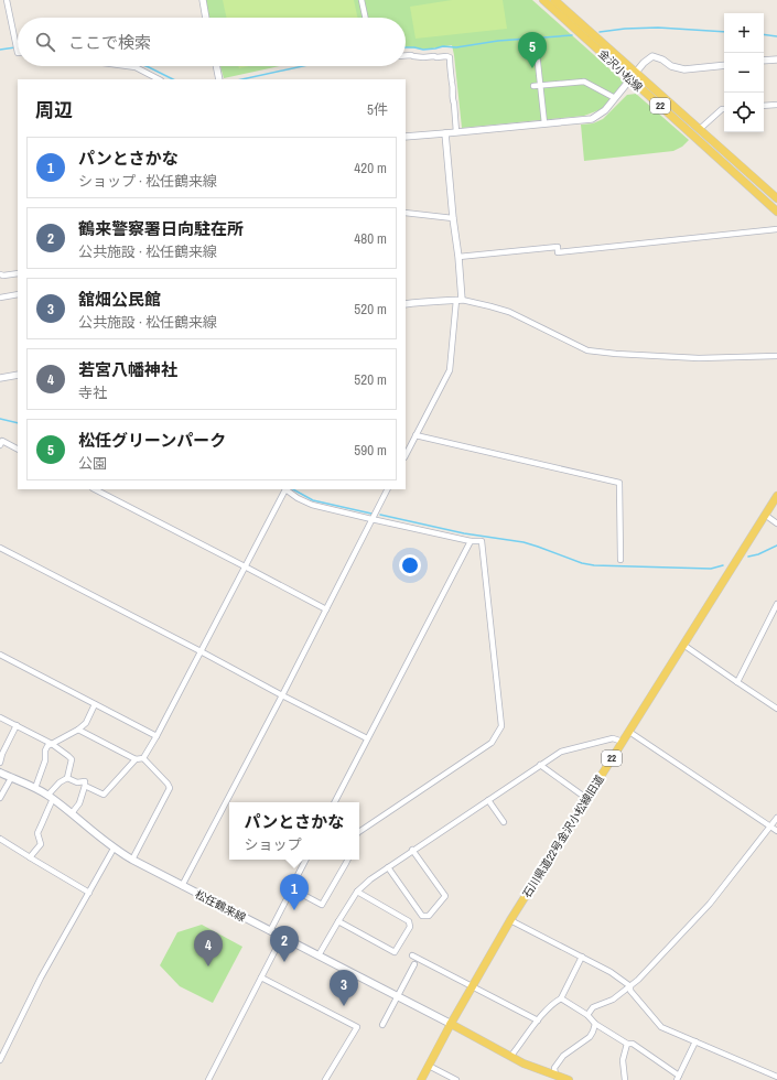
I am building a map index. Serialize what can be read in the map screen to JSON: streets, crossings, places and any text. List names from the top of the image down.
{
  "streets": {
    "main road": [
      "金沢小松線",
      "22",
      "石川県道22号金沢小松線旧道",
      "松任鶴来線"
    ]
  },
  "crossings": [
    ["石川県道22号金沢小松線旧道", "松任鶴来線"]
  ],
  "page": {
    "map_buttons": ["+", "−"],
    "search": "ここで検索",
    "pins": [
      "5",
      "1",
      "2",
      "4",
      "3"
    ],
    "heading": ["周辺", "5件"],
    "list": [
      {
        "mark": "1",
        "name": "パンとさかな",
        "note": "ショップ · 松任鶴来線",
        "value": "420 m"
      },
      {
        "mark": "2",
        "name": "鶴来警察署日向駐在所",
        "note": "公共施設 · 松任鶴来線",
        "value": "480 m"
      },
      {
        "mark": "3",
        "name": "舘畑公民館",
        "note": "公共施設 · 松任鶴来線",
        "value": "520 m"
      },
      {
        "mark": "4",
        "name": "若宮八幡神社",
        "note": "寺社",
        "value": "520 m"
      },
      {
        "mark": "5",
        "name": "松任グリーンパーク",
        "note": "公園",
        "value": "590 m"
      }
    ],
    "popup": ["パンとさかな", "ショップ"]
  }
}
